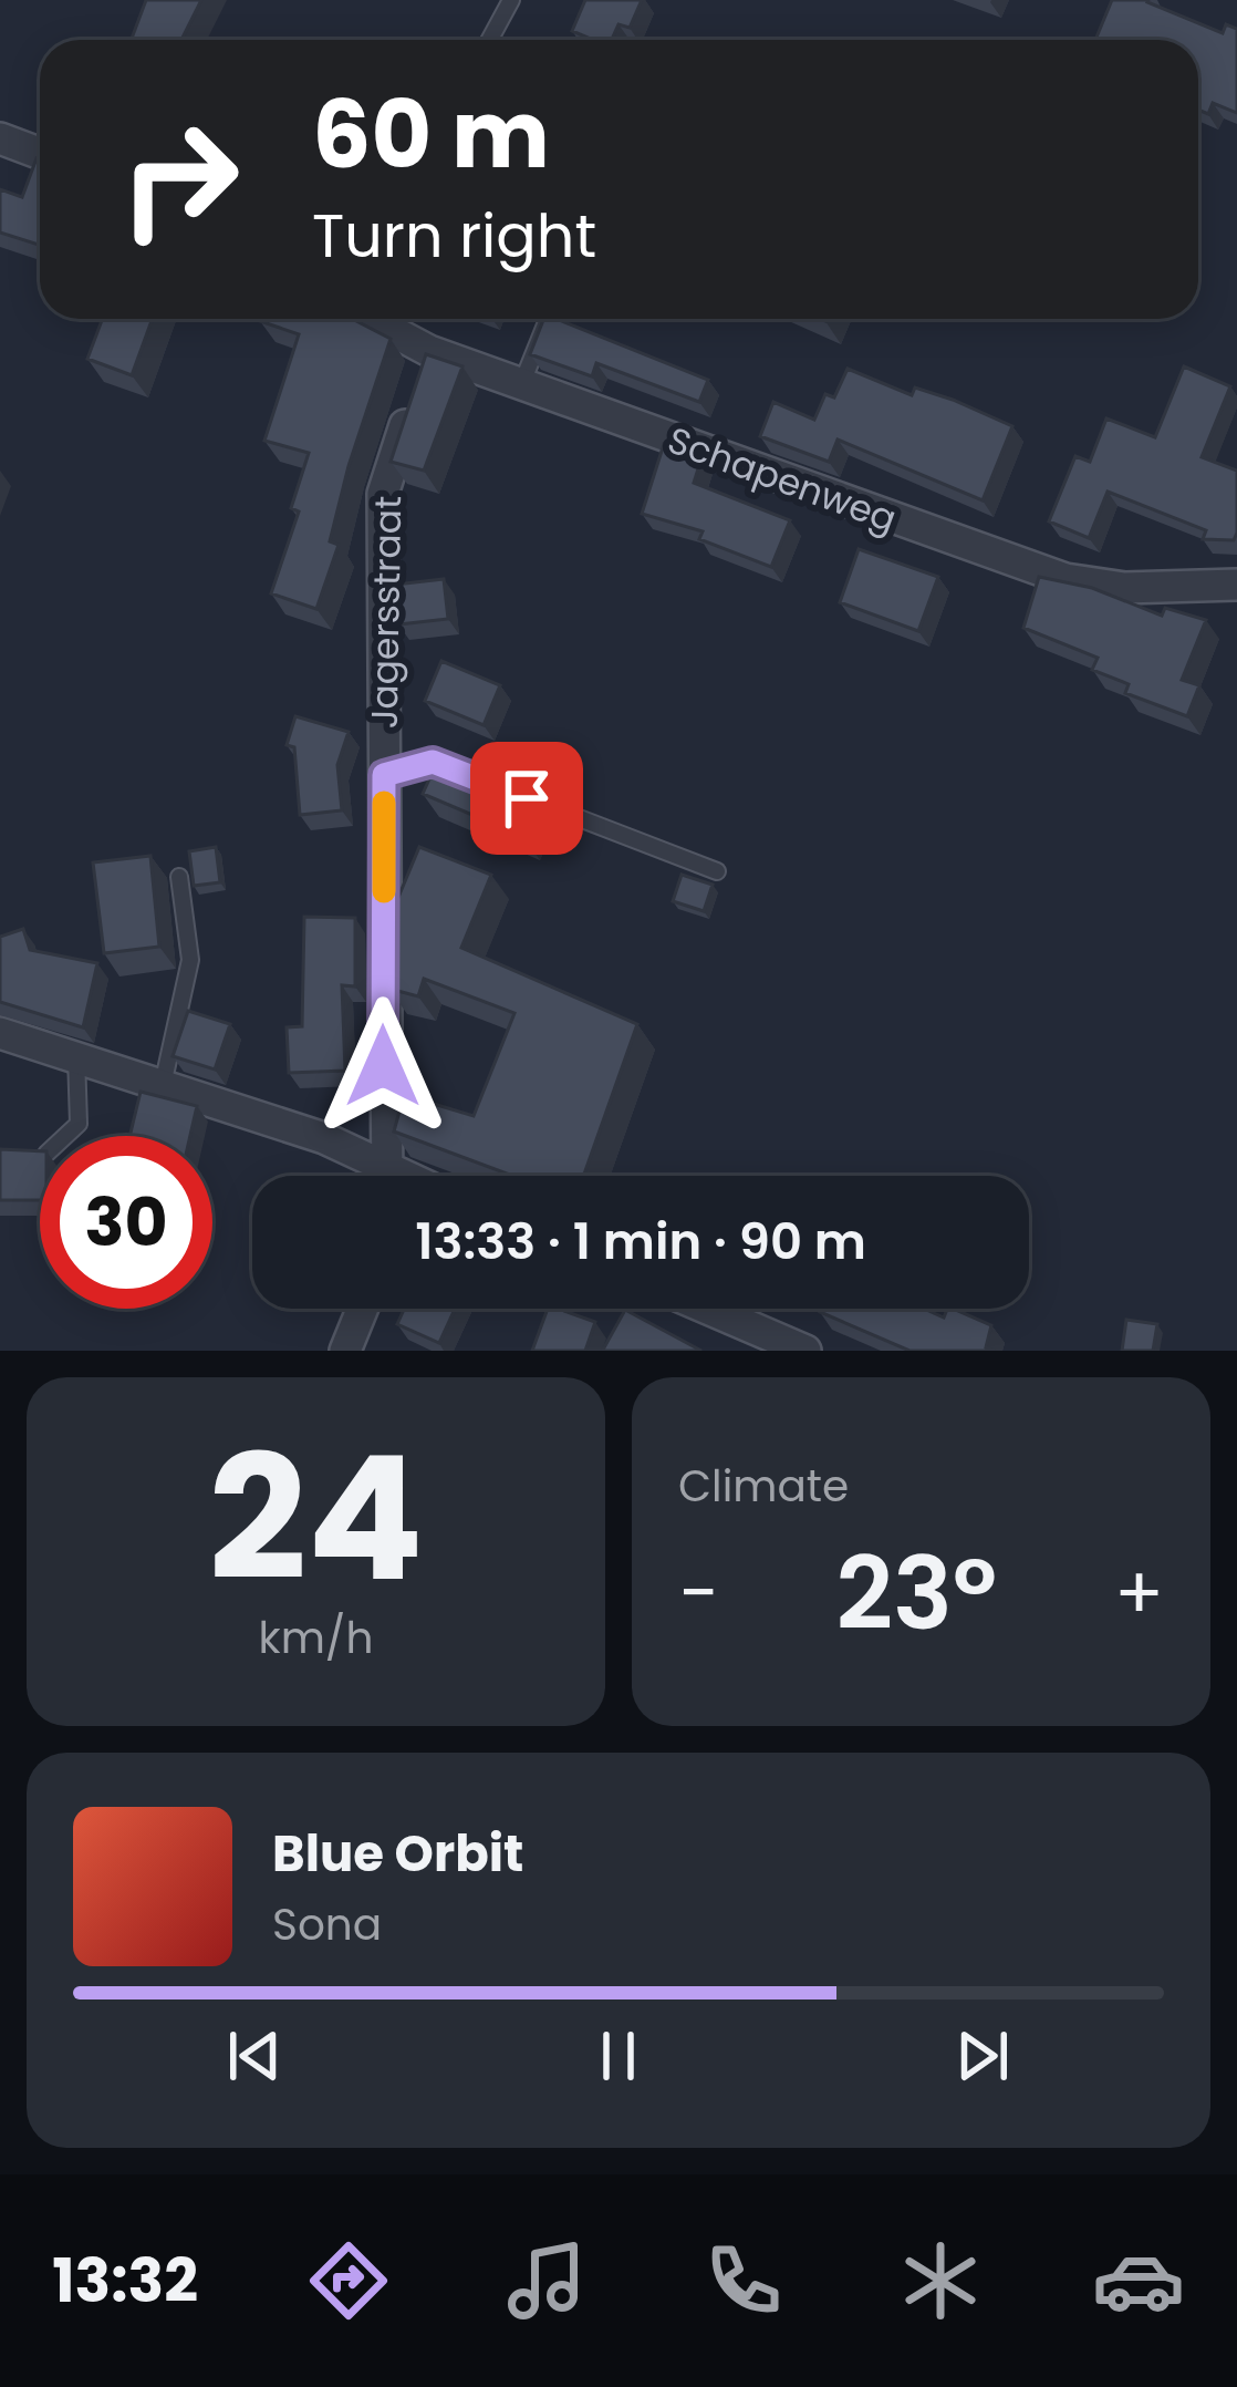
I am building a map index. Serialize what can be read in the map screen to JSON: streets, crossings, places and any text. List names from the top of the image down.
{
  "streets": {
    "street": ["Schapenweg", "Jagersstraat"]
  },
  "crossings": [
    ["Schapenweg", "Jagersstraat"]
  ],
  "page": {
    "turn": ["60 m", "Turn right"],
    "limit": "30",
    "trip": "13:33 · 1 min · 90 m",
    "tile": [
      ["24", "km/h"],
      "Climate"
    ],
    "heat": ["−", "23°", "+"],
    "song": ["Blue Orbit", "Sona"],
    "tabs": "13:32"
  }
}
